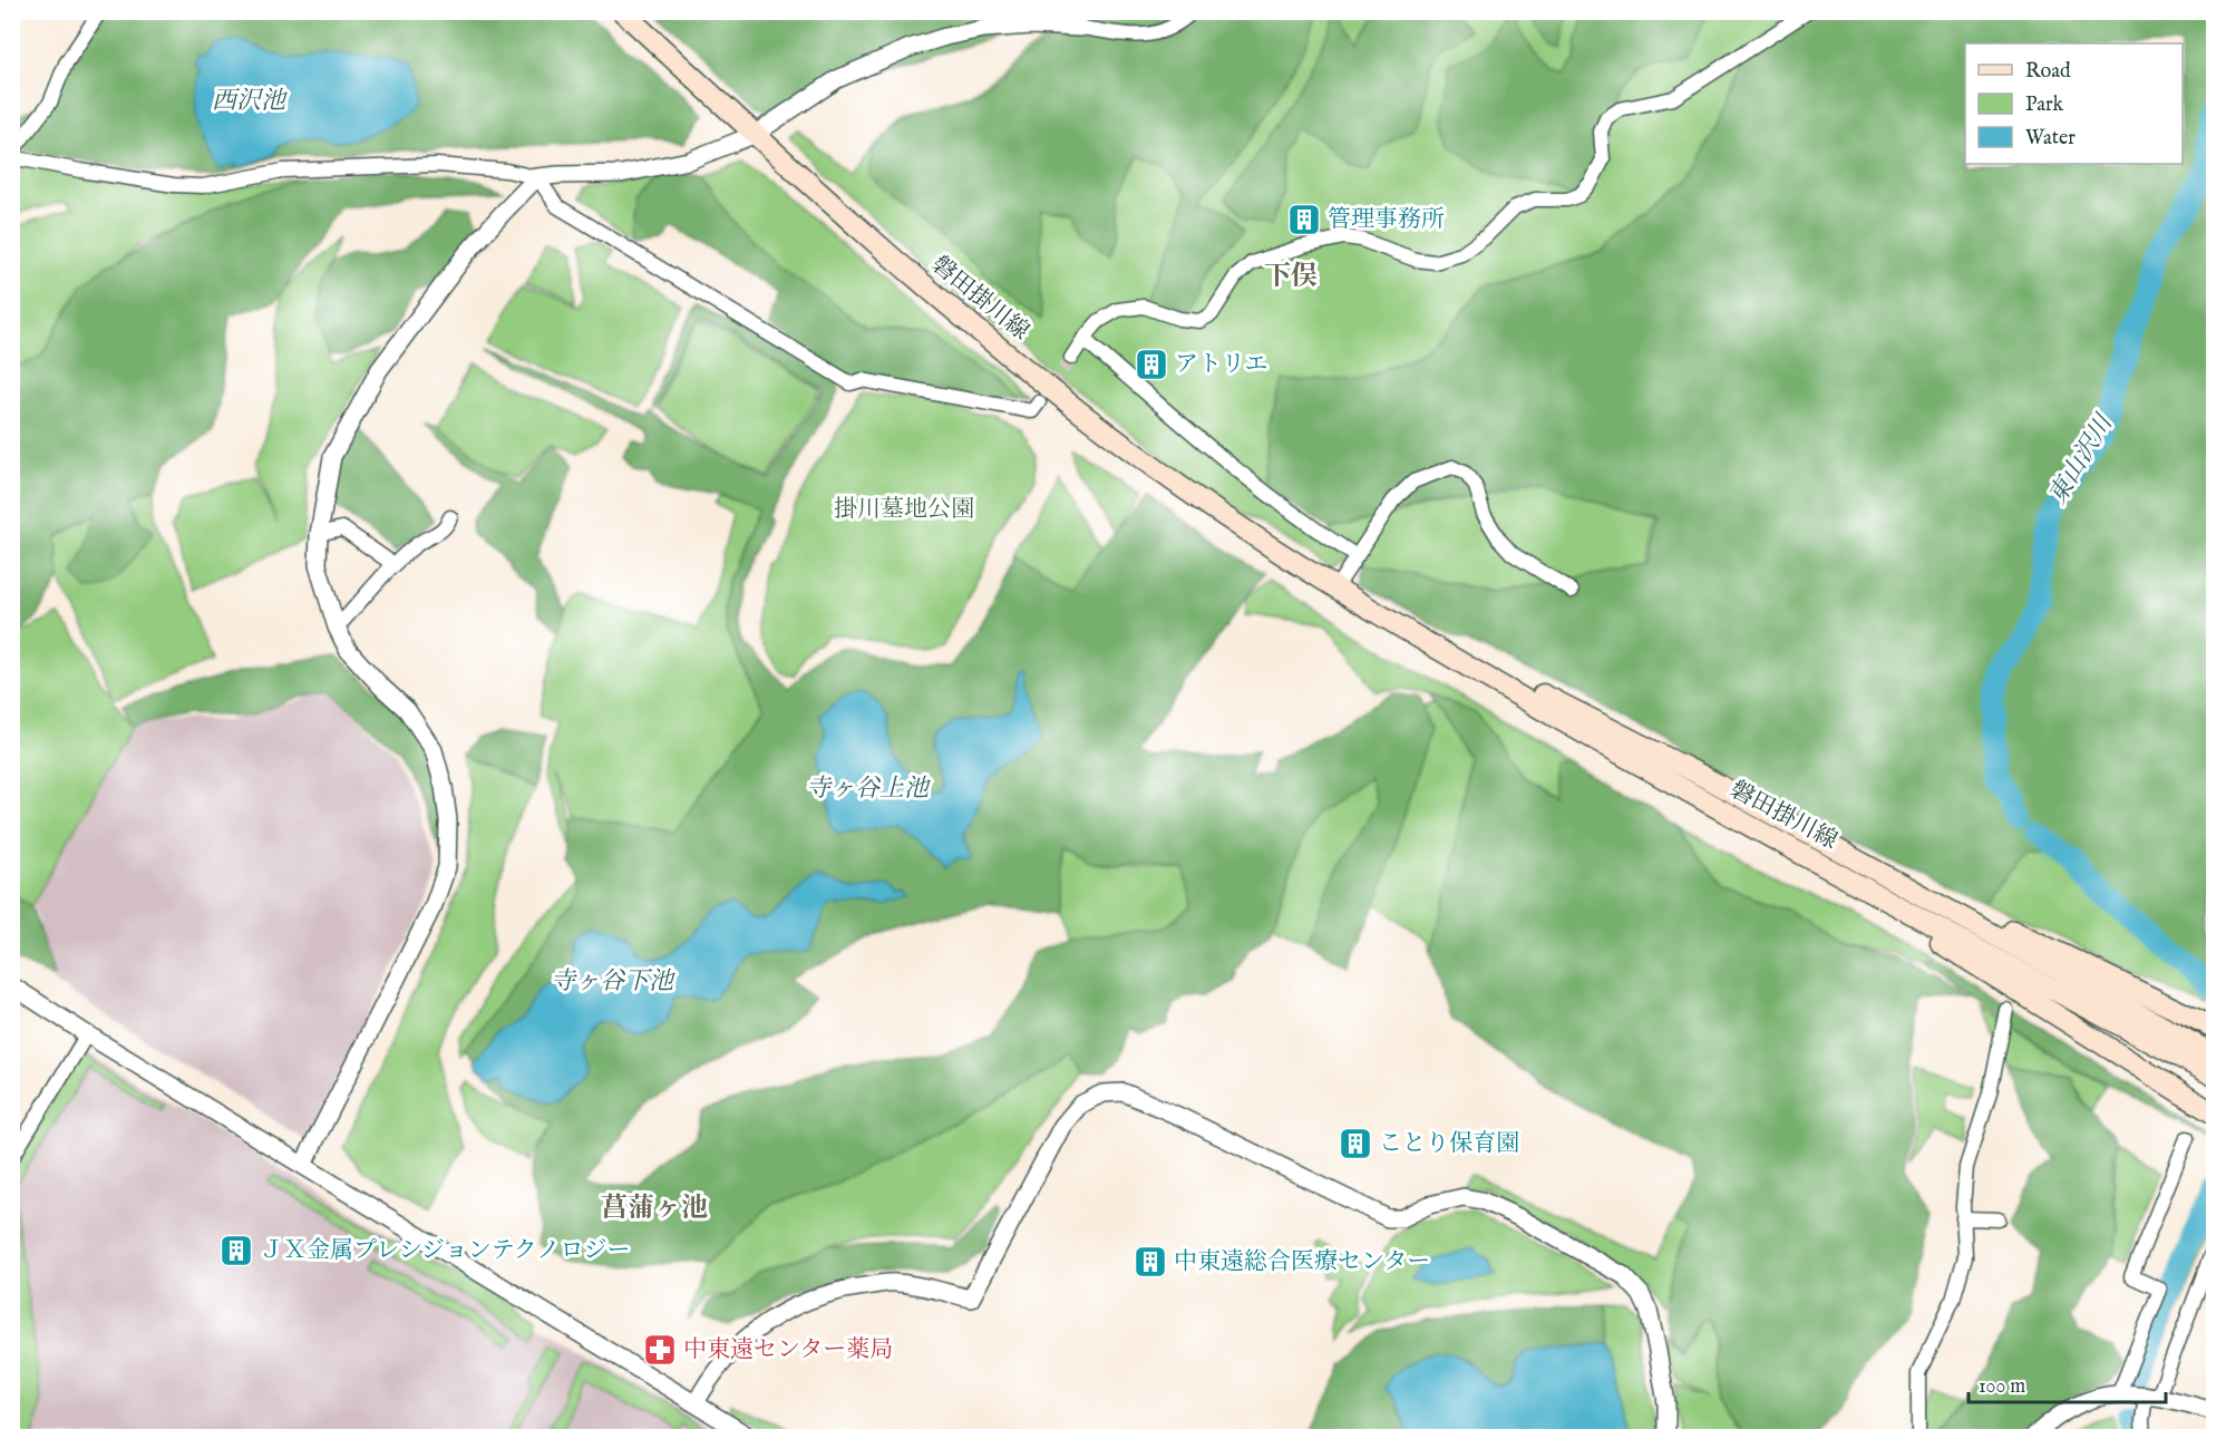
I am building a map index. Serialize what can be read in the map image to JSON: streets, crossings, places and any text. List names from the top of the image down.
{
  "streets": {
    "main road": ["磐田掛川線"]
  },
  "districts": ["下俣", "菖蒲ヶ池"],
  "water": [
    "西沢池",
    "東山沢川",
    "寺ヶ谷上池",
    "寺ヶ谷下池"
  ],
  "parks": ["掛川墓地公園"],
  "places": {
    "building": [
      "管理事務所",
      "アトリエ",
      "ことり保育園",
      "ＪＸ金属プレシジョンテクノロジー",
      "中東遠総合医療センター"
    ],
    "pharmacy": ["中東遠センター薬局"]
  },
  "legend": ["Road", "Park", "Water"],
  "scale_bar": "100 m"
}
